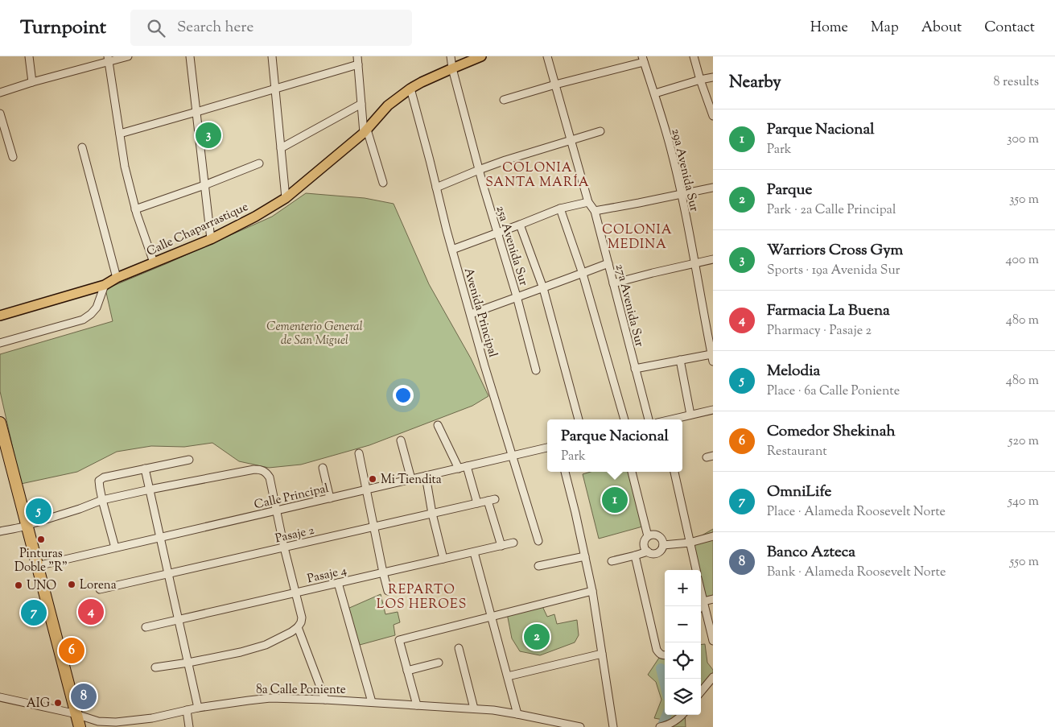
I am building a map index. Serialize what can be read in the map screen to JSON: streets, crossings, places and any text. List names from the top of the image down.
{
  "streets": {
    "main road": ["Calle Chaparrastique"],
    "street": [
      "29a Avenida Sur",
      "25a Avenida Sur",
      "27a Avenida Sur",
      "Avenida Principal",
      "Calle Principal",
      "Pasaje 2",
      "Pasaje 4",
      "8a Calle Poniente"
    ]
  },
  "crossings": [
    ["Calle Chaparrastique", "25a Avenida Sur"],
    ["Calle Chaparrastique", "Avenida Principal"],
    ["Avenida Principal", "Calle Principal"],
    ["Pasaje 2", "Pasaje 4"]
  ],
  "districts": ["COLONIA SANTA MARÍA", "COLONIA MEDINA", "REPARTO LOS HEROES"],
  "parks": ["Cementerio General de San Miguel"],
  "places": [
    "Mi Tiendita",
    "Pinturas Doble \"R\"",
    "Lorena",
    "UNO",
    "AIG"
  ],
  "page": {
    "header": "Turnpoint",
    "search": "Search here",
    "nav": [
      "Home",
      "Map",
      "About",
      "Contact"
    ],
    "heading": ["Nearby", "8 results"],
    "list": [
      {
        "mark": "1",
        "name": "Parque Nacional",
        "note": "Park",
        "value": "300 m"
      },
      {
        "mark": "2",
        "name": "Parque",
        "note": "Park · 2a Calle Principal",
        "value": "350 m"
      },
      {
        "mark": "3",
        "name": "Warriors Cross Gym",
        "note": "Sports · 19a Avenida Sur",
        "value": "400 m"
      },
      {
        "mark": "4",
        "name": "Farmacia La Buena",
        "note": "Pharmacy · Pasaje 2",
        "value": "480 m"
      },
      {
        "mark": "5",
        "name": "Melodia",
        "note": "Place · 6a Calle Poniente",
        "value": "480 m"
      },
      {
        "mark": "6",
        "name": "Comedor Shekinah",
        "note": "Restaurant",
        "value": "520 m"
      },
      {
        "mark": "7",
        "name": "OmniLife",
        "note": "Place · Alameda Roosevelt Norte",
        "value": "540 m"
      },
      {
        "mark": "8",
        "name": "Banco Azteca",
        "note": "Bank · Alameda Roosevelt Norte",
        "value": "550 m"
      }
    ],
    "pins": [
      "3",
      "1",
      "5",
      "4",
      "7",
      "2",
      "6",
      "8"
    ],
    "popup": ["Parque Nacional", "Park"],
    "map_buttons": ["+", "−"]
  }
}
